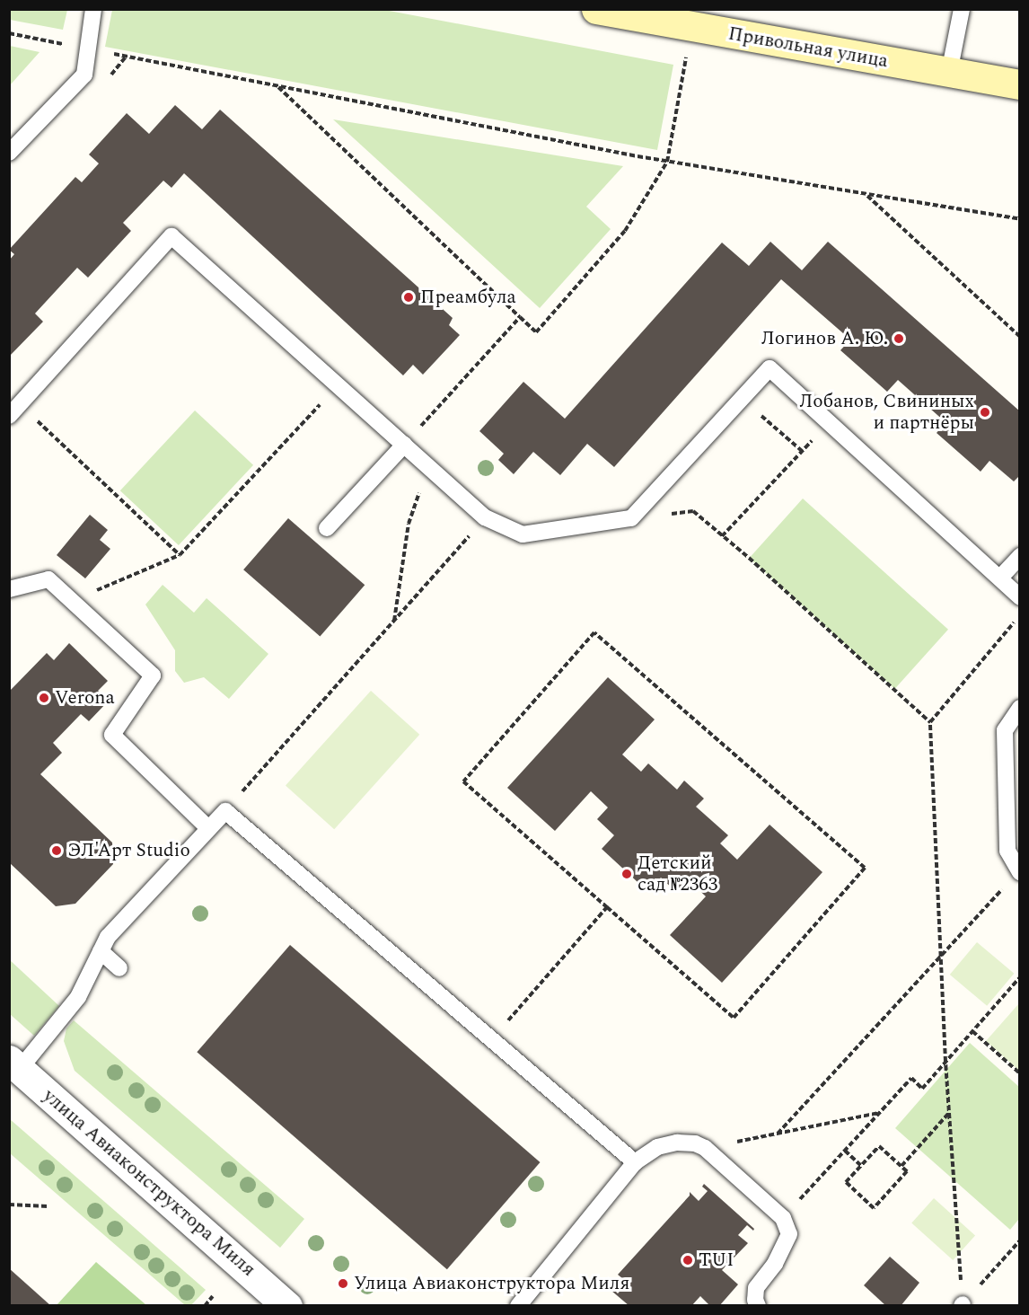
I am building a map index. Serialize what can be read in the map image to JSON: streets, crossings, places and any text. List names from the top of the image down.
{
  "streets": {
    "main road": ["Привольная улица"],
    "street": ["улица Авиаконструктора Миля"]
  },
  "places": [
    "Преамбула",
    "Логинов А. Ю.",
    "Лобанов, Свининых и партнёры",
    "Verona",
    "ЭЛ'Арт Studio",
    "Детский сад №2363",
    "TUI",
    "Улица Авиаконструктора Миля"
  ]
}
